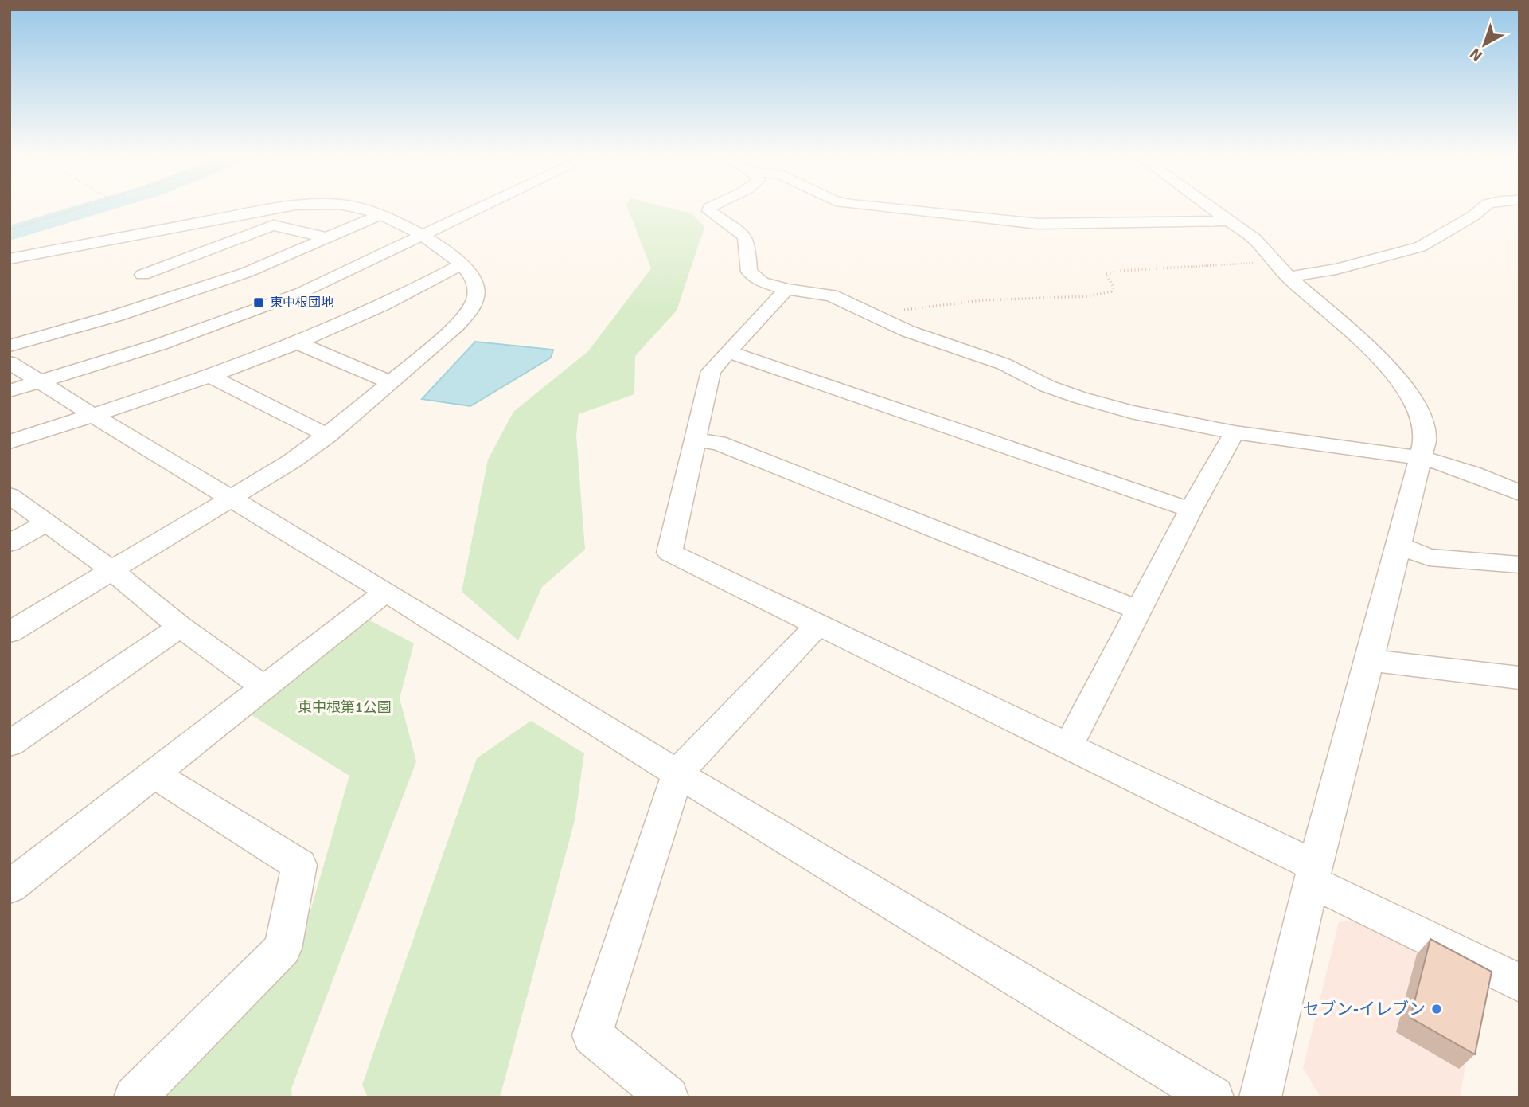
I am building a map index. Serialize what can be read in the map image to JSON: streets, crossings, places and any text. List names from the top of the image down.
{
  "parks": ["東中根第1公園"],
  "places": {
    "transit": ["東中根団地"],
    "other": ["セブン-イレブン"]
  },
  "north": "bottom left"
}
